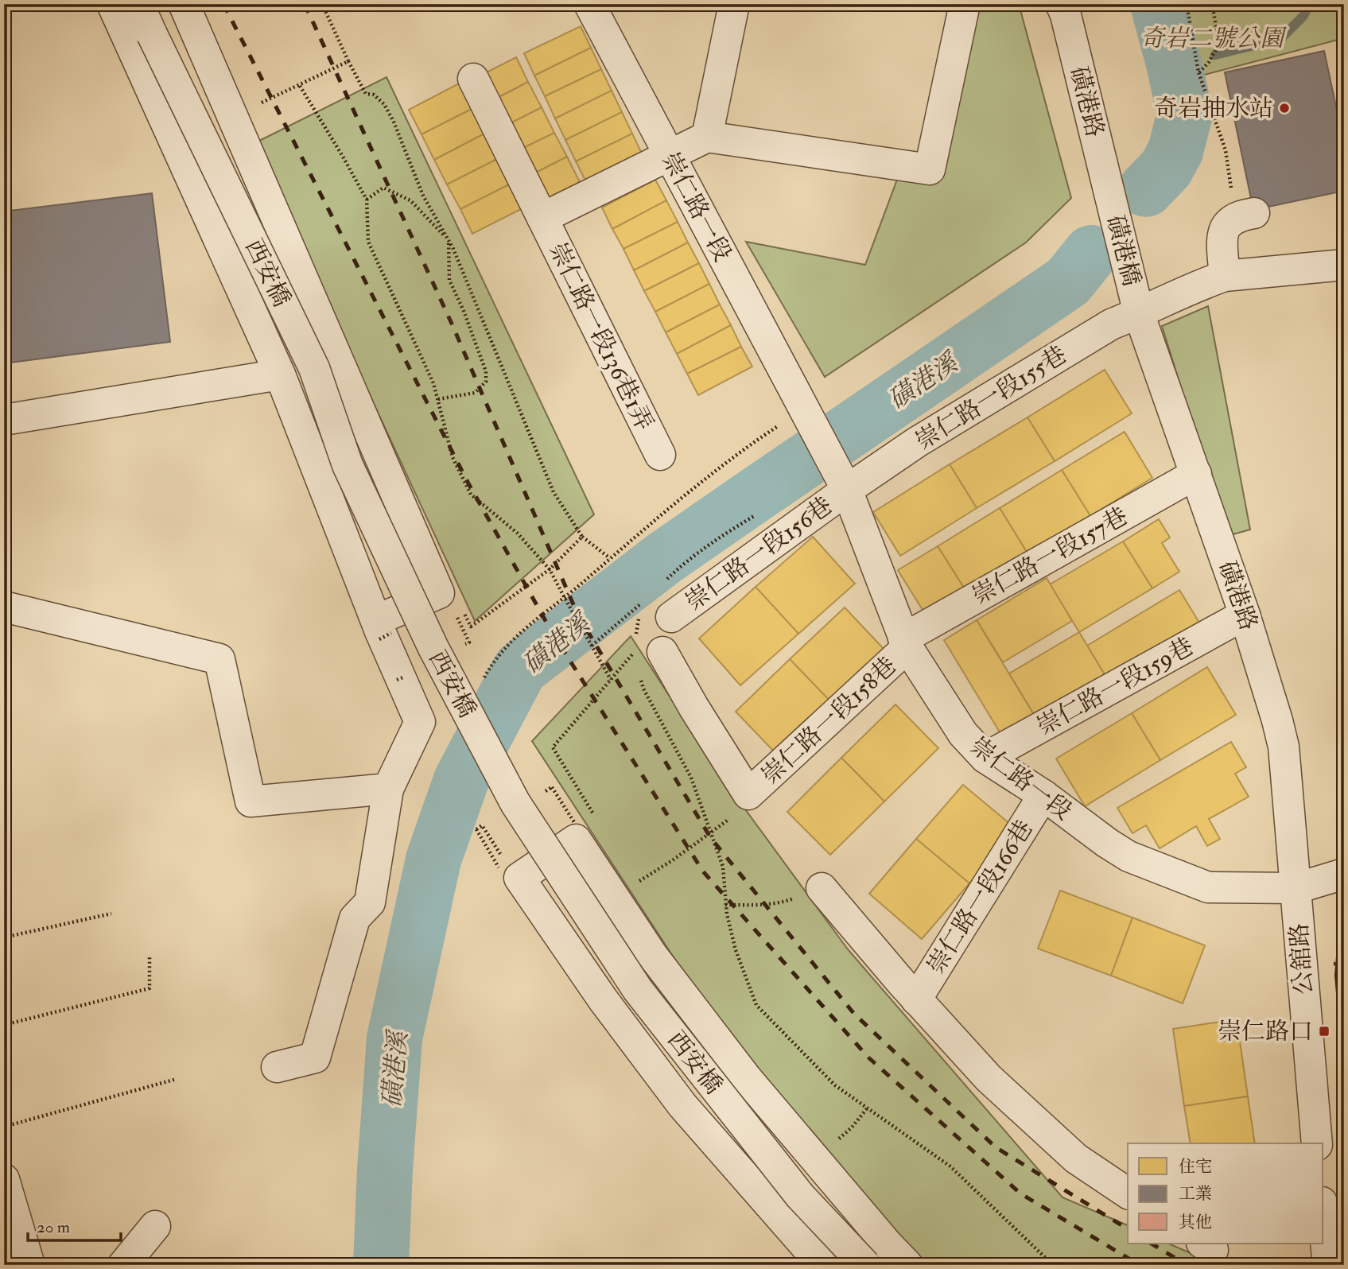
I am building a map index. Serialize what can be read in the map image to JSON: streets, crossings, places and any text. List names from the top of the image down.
{
  "streets": {
    "street": [
      "磺港路",
      "崇仁路一段",
      "磺港橋",
      "西安橋",
      "崇仁路一段136巷1弄",
      "崇仁路一段155巷",
      "崇仁路一段156巷",
      "崇仁路一段157巷",
      "崇仁路一段159巷",
      "崇仁路一段158巷",
      "崇仁路一段166巷",
      "公舘路"
    ]
  },
  "crossings": [
    ["磺港路", "崇仁路一段"],
    ["磺港路", "磺港橋"],
    ["磺港路", "崇仁路一段155巷"],
    ["磺港路", "崇仁路一段157巷"],
    ["磺港路", "崇仁路一段159巷"],
    ["磺港路", "公舘路"],
    ["崇仁路一段", "崇仁路一段155巷"],
    ["崇仁路一段", "崇仁路一段156巷"],
    ["崇仁路一段", "崇仁路一段157巷"],
    ["崇仁路一段", "崇仁路一段159巷"],
    ["崇仁路一段", "崇仁路一段158巷"],
    ["崇仁路一段", "崇仁路一段166巷"],
    ["崇仁路一段", "公舘路"],
    ["磺港橋", "崇仁路一段155巷"],
    ["崇仁路一段155巷", "崇仁路一段156巷"],
    ["崇仁路一段157巷", "崇仁路一段158巷"]
  ],
  "water": ["磺港溪"],
  "parks": ["奇岩二號公園"],
  "places": {
    "other": ["奇岩抽水站"],
    "transit": ["崇仁路口"]
  },
  "legend": ["住宅", "工業", "其他"],
  "scale_bar": "20 m"
}
